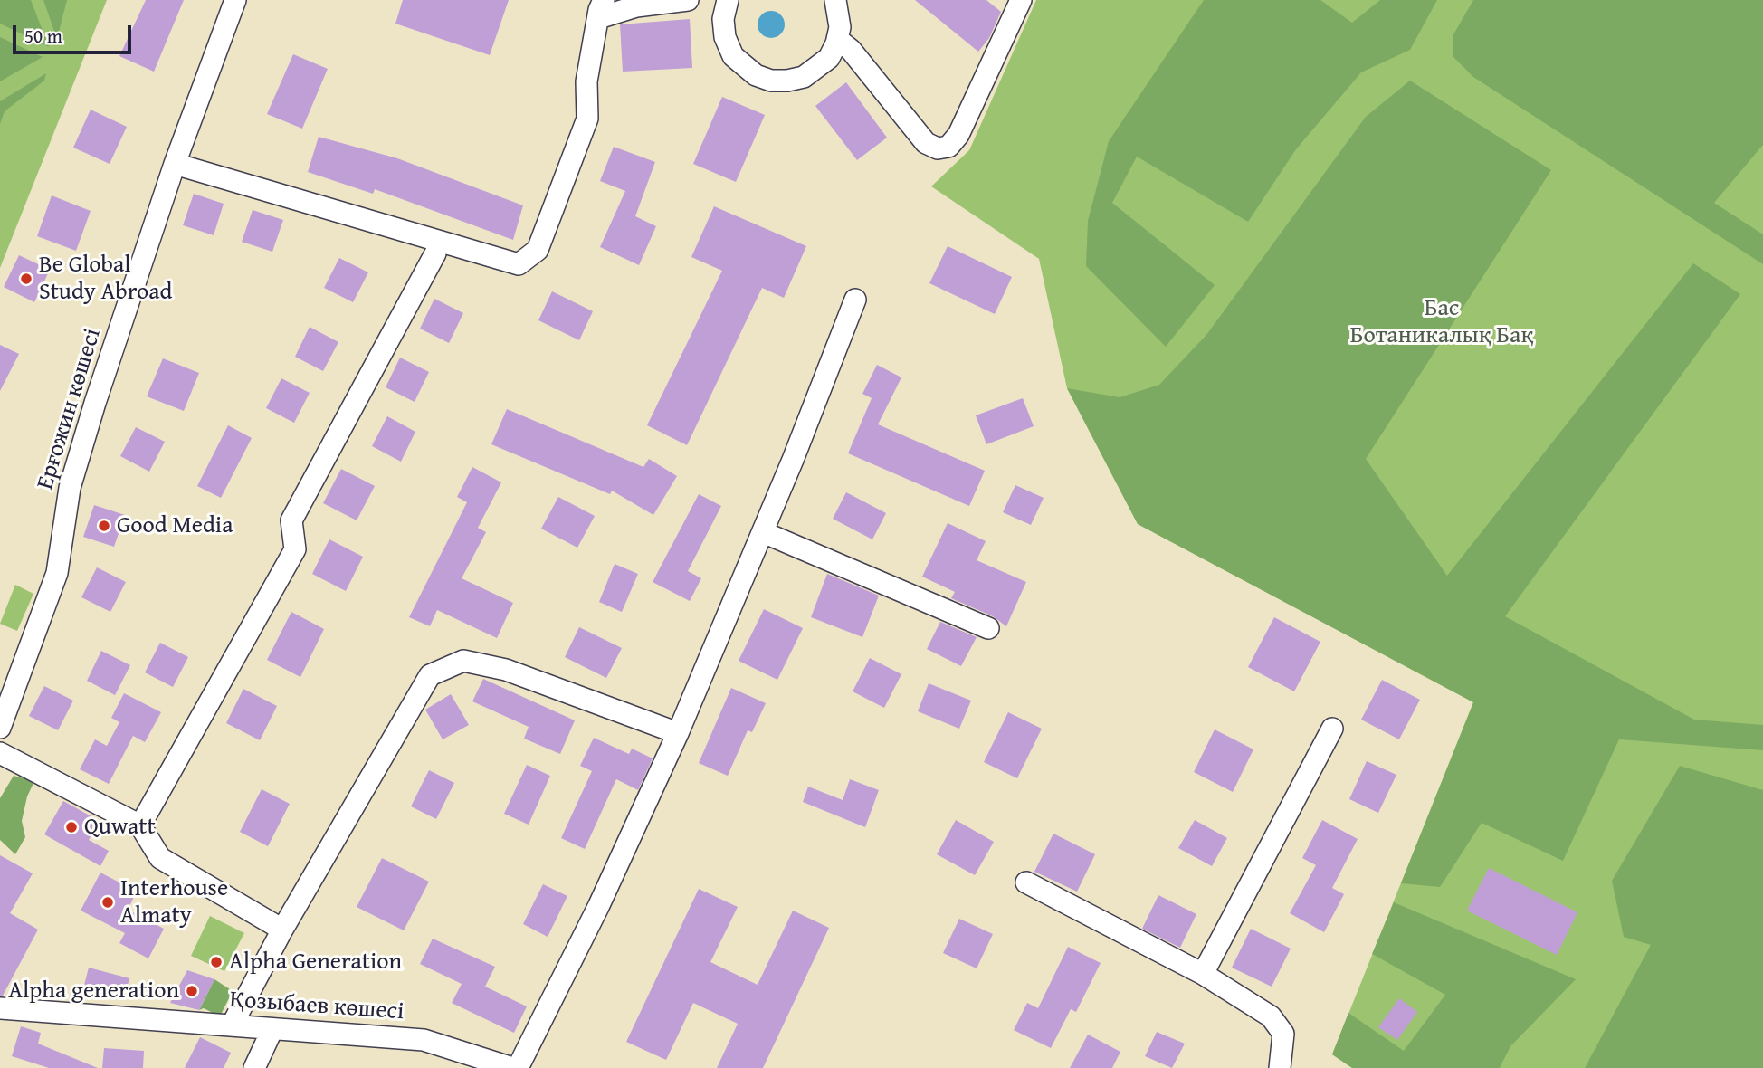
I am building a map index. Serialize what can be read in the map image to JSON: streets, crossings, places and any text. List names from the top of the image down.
{
  "streets": {
    "street": ["Ерғожин көшесі", "Қозыбаев көшесі"]
  },
  "parks": ["Бас Ботаникалық Бақ"],
  "places": [
    "Be Global Study Abroad",
    "Good Media",
    "Quwatt",
    "Interhouse Almaty",
    "Alpha Generation",
    "Alpha generation"
  ],
  "scale_bar": "50 m"
}
